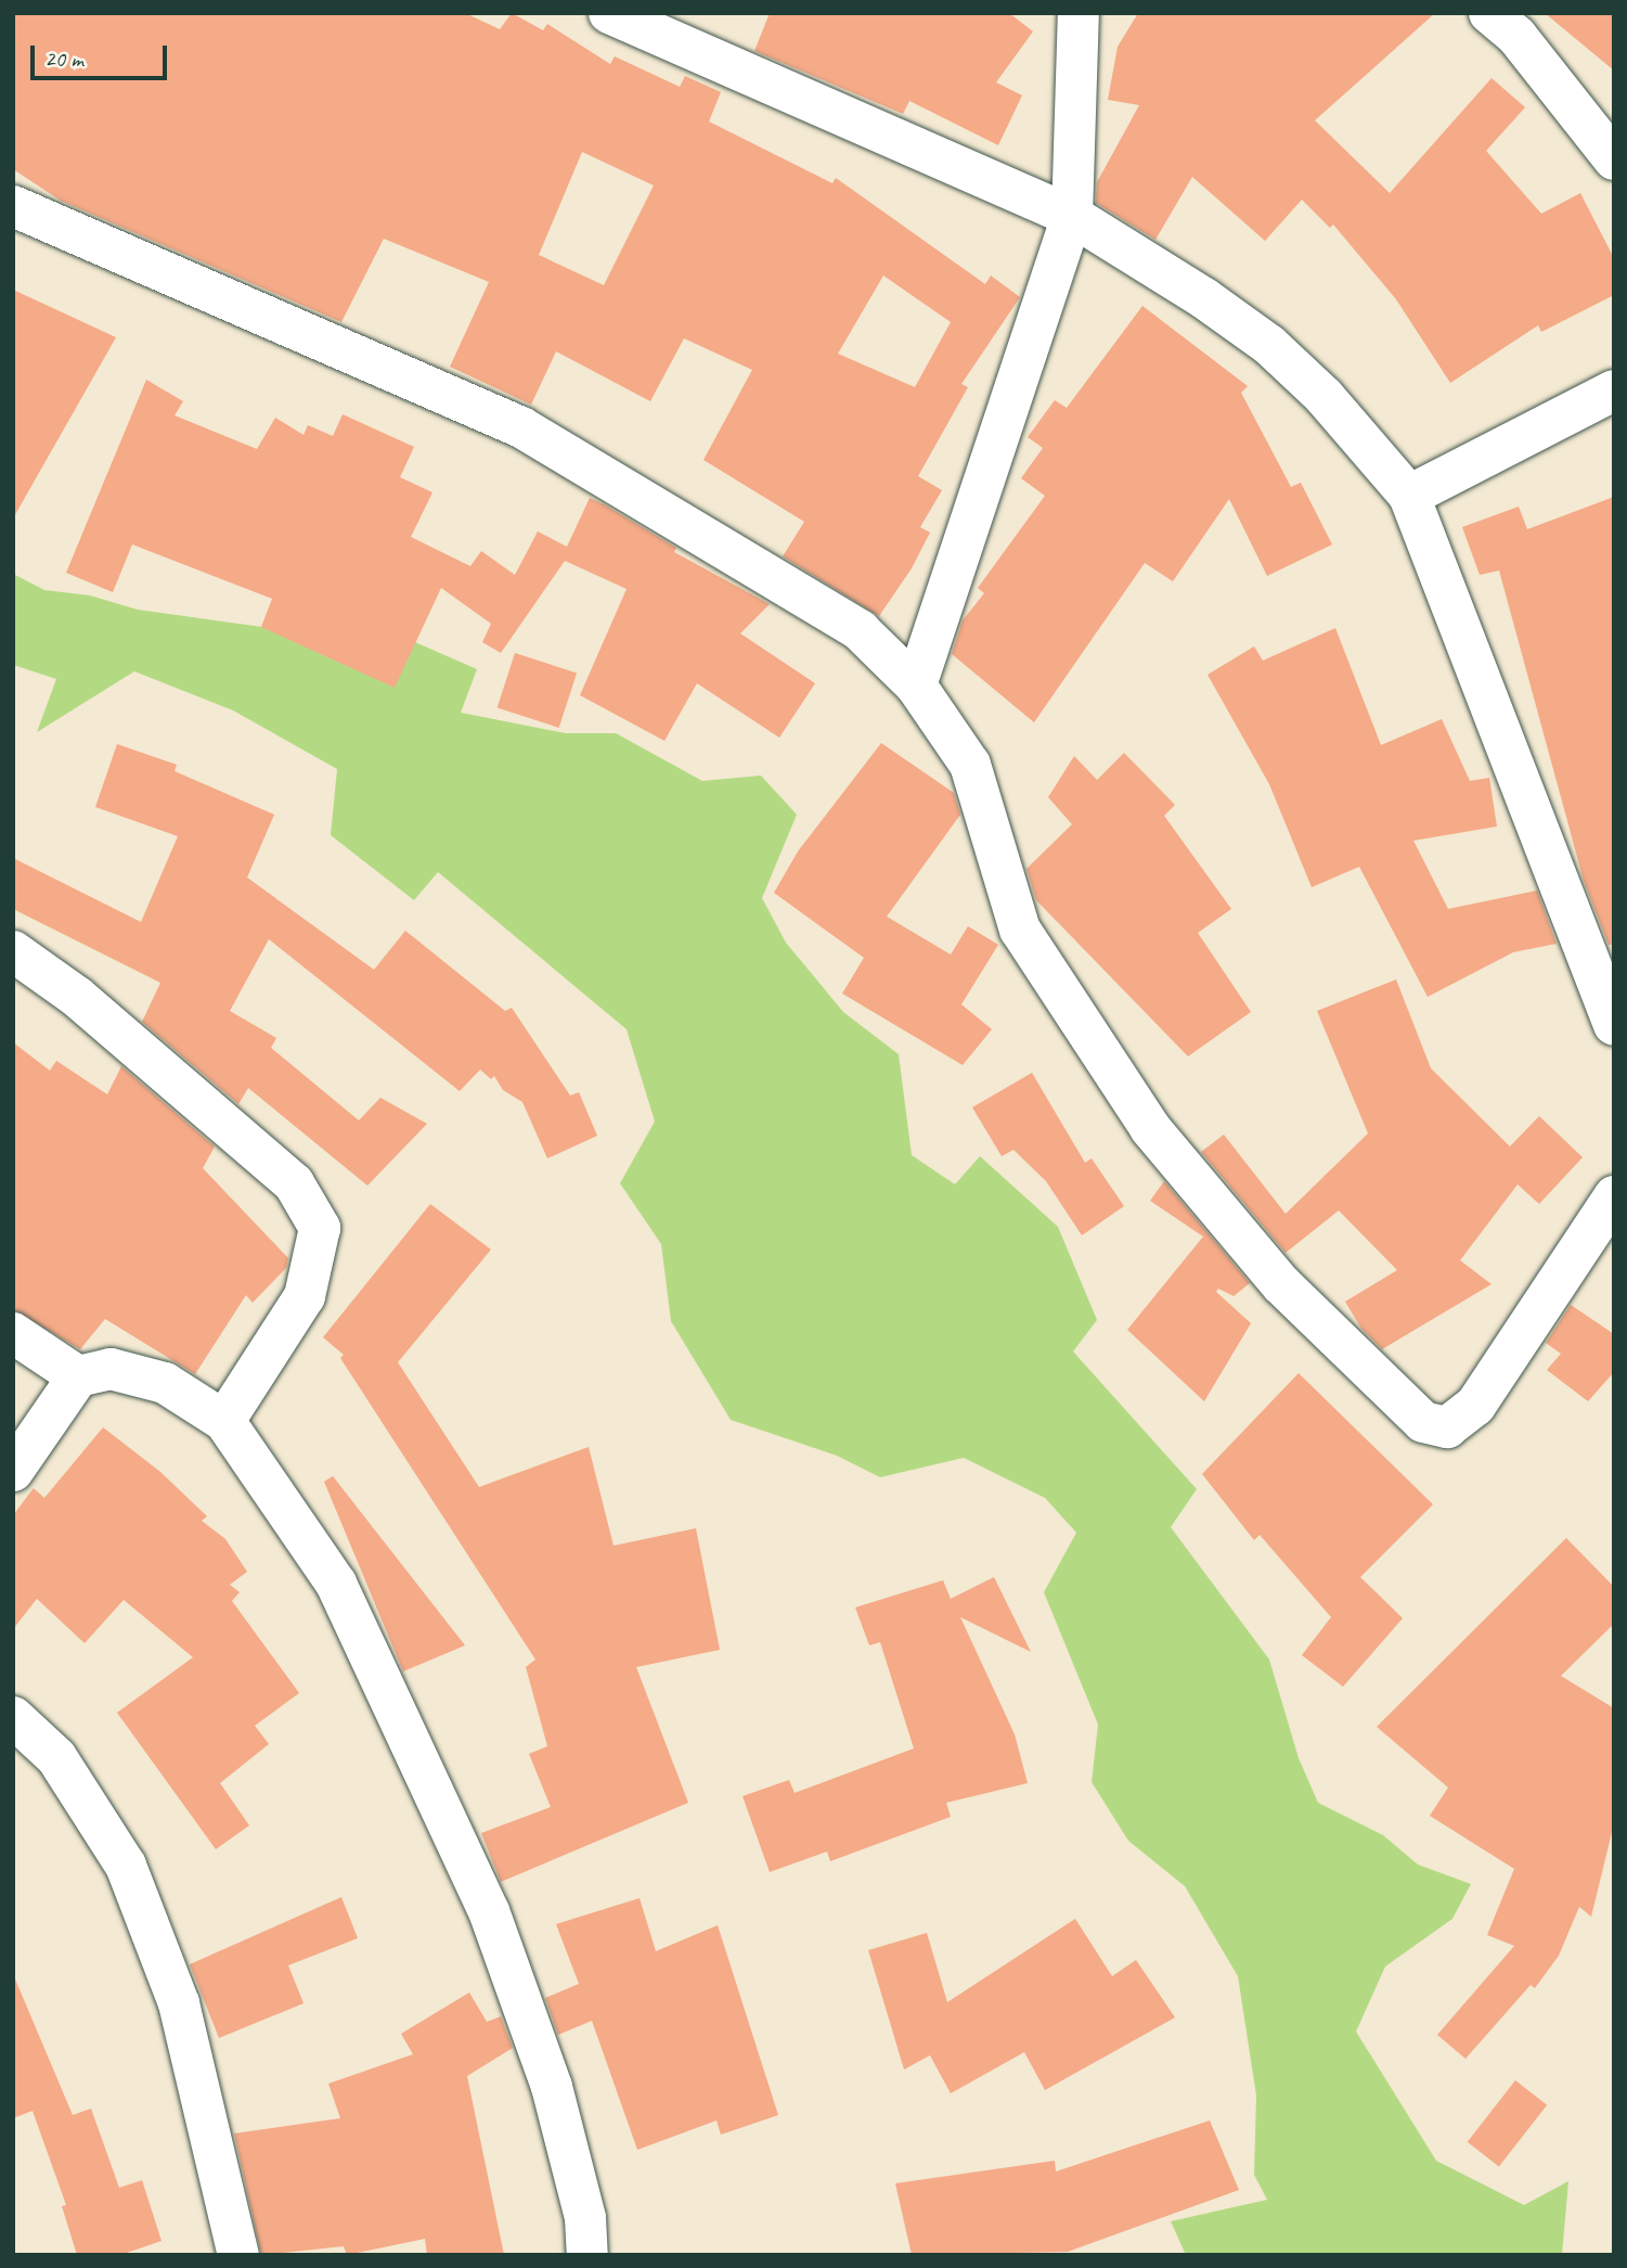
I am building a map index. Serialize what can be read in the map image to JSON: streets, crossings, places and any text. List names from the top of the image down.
{
  "scale_bar": "20 m"
}
